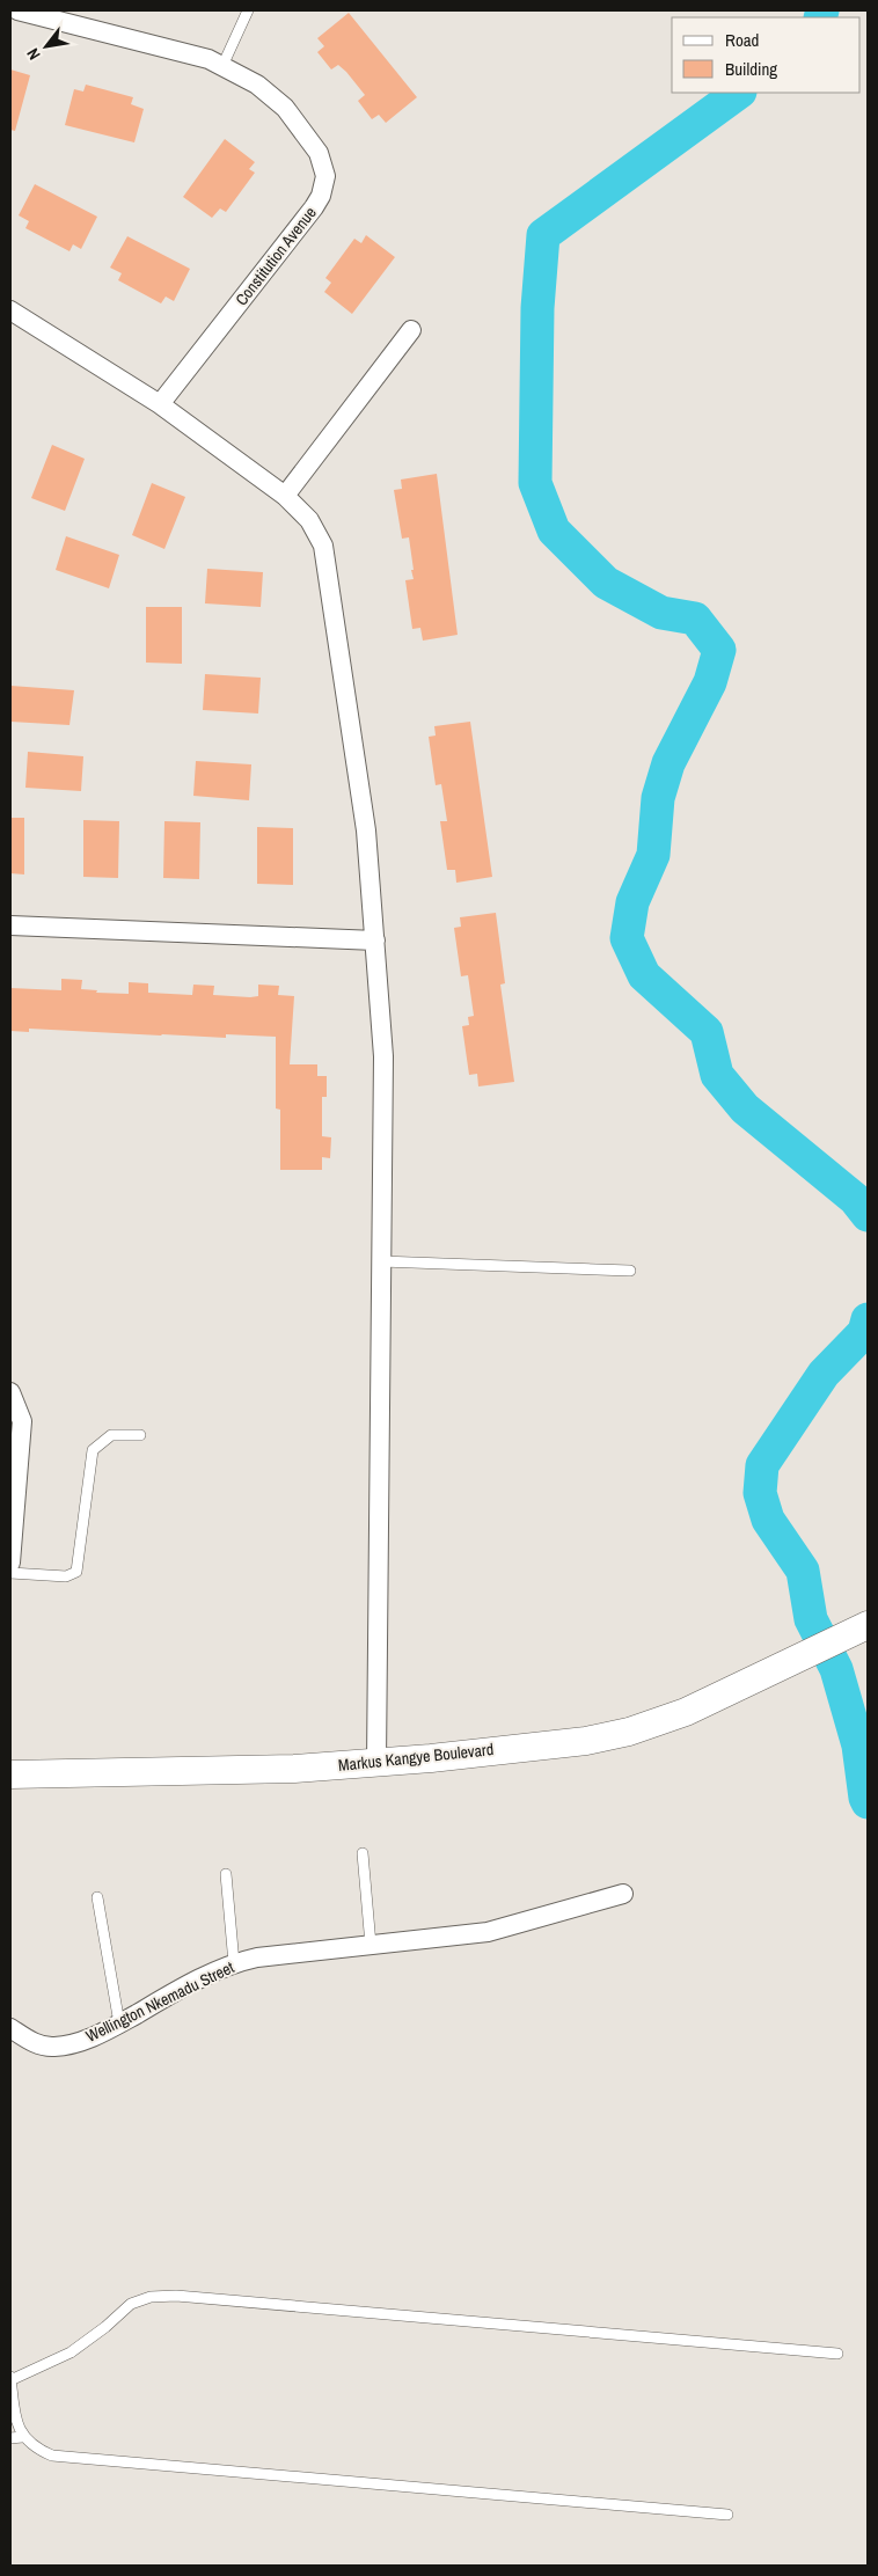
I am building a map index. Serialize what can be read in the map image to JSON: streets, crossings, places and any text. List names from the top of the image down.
{
  "streets": {
    "street": ["Constitution Avenue", "Markus Kangye Boulevard", "Wellington Nkemadu Street"]
  },
  "legend": ["Road", "Building"],
  "north": "bottom left"
}
